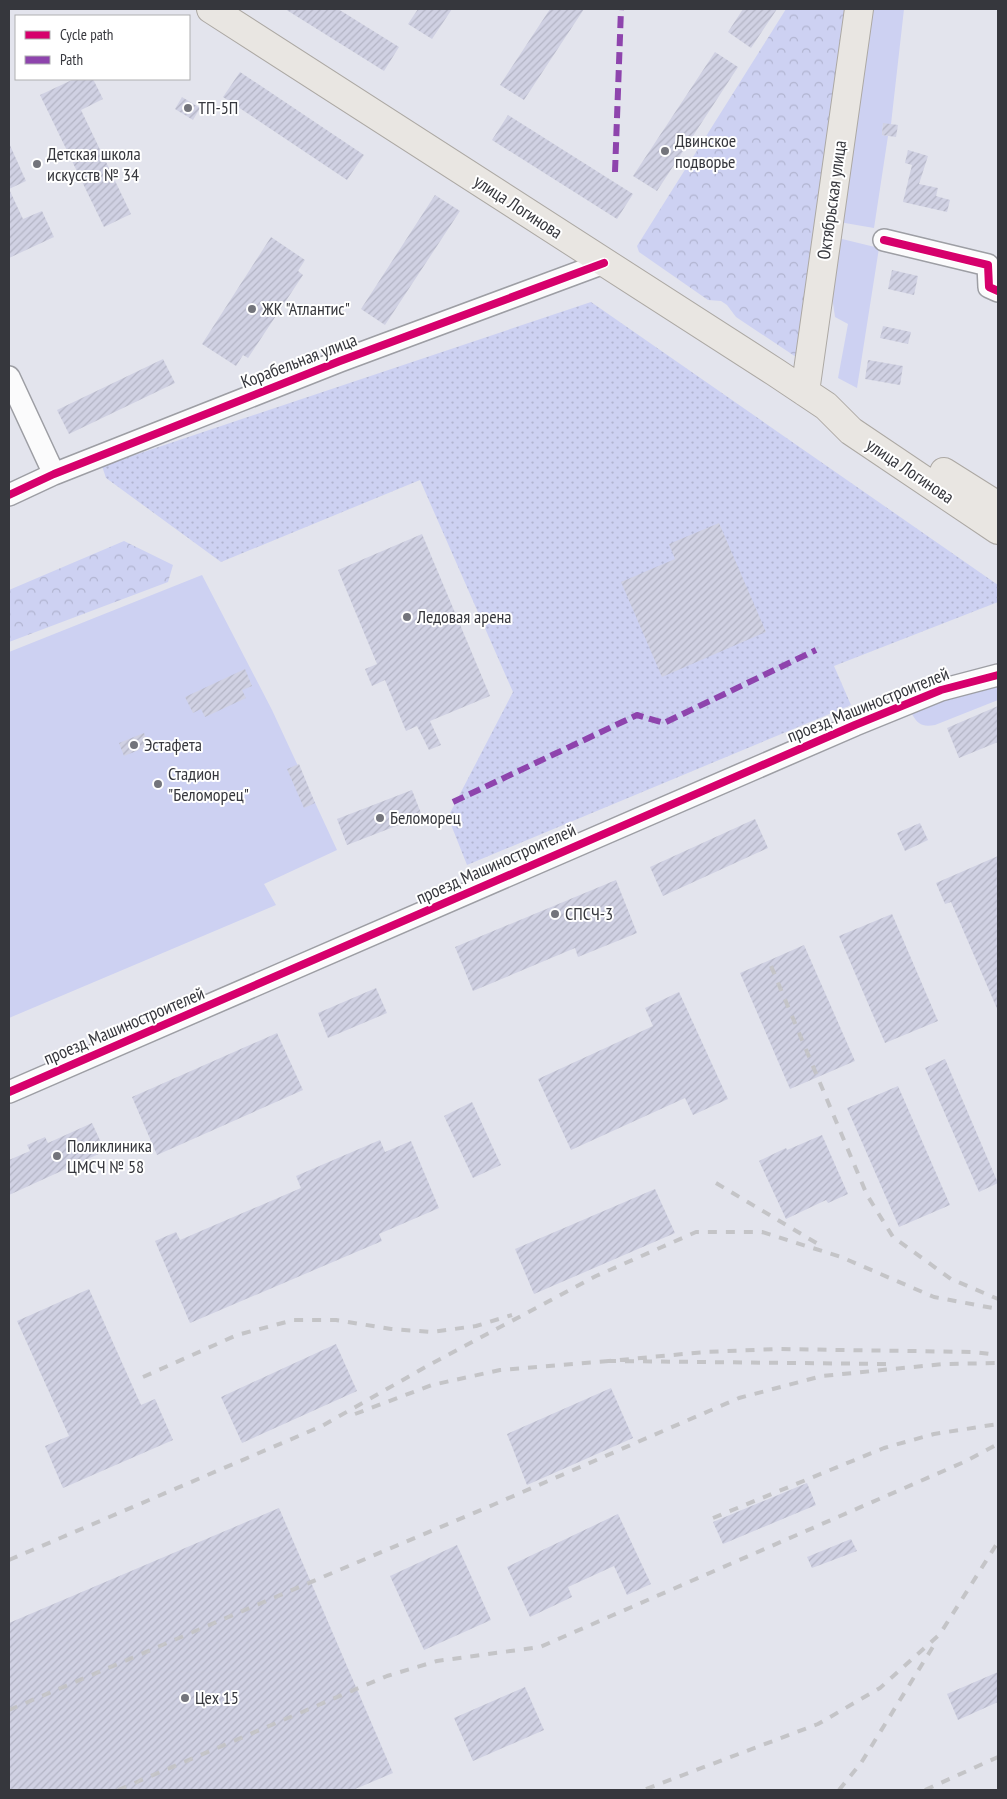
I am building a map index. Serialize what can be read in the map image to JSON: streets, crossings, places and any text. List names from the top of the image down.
{
  "streets": {
    "main road": ["Октябрьская улица", "улица Логинова"],
    "street": ["Корабельная улица", "проезд Машиностроителей"]
  },
  "crossings": [
    ["Октябрьская улица", "улица Логинова"],
    ["улица Логинова", "Корабельная улица"]
  ],
  "places": [
    "ТП-5П",
    "Двинское подворье",
    "Детская школа искусств № 34",
    "ЖК \"Атлантис\"",
    "Ледовая арена",
    "Эстафета",
    "Стадион \"Беломорец\"",
    "Беломорец",
    "СПСЧ-3",
    "Поликлиника ЦМСЧ № 58",
    "Цех 15"
  ],
  "legend": ["Cycle path", "Path"]
}
